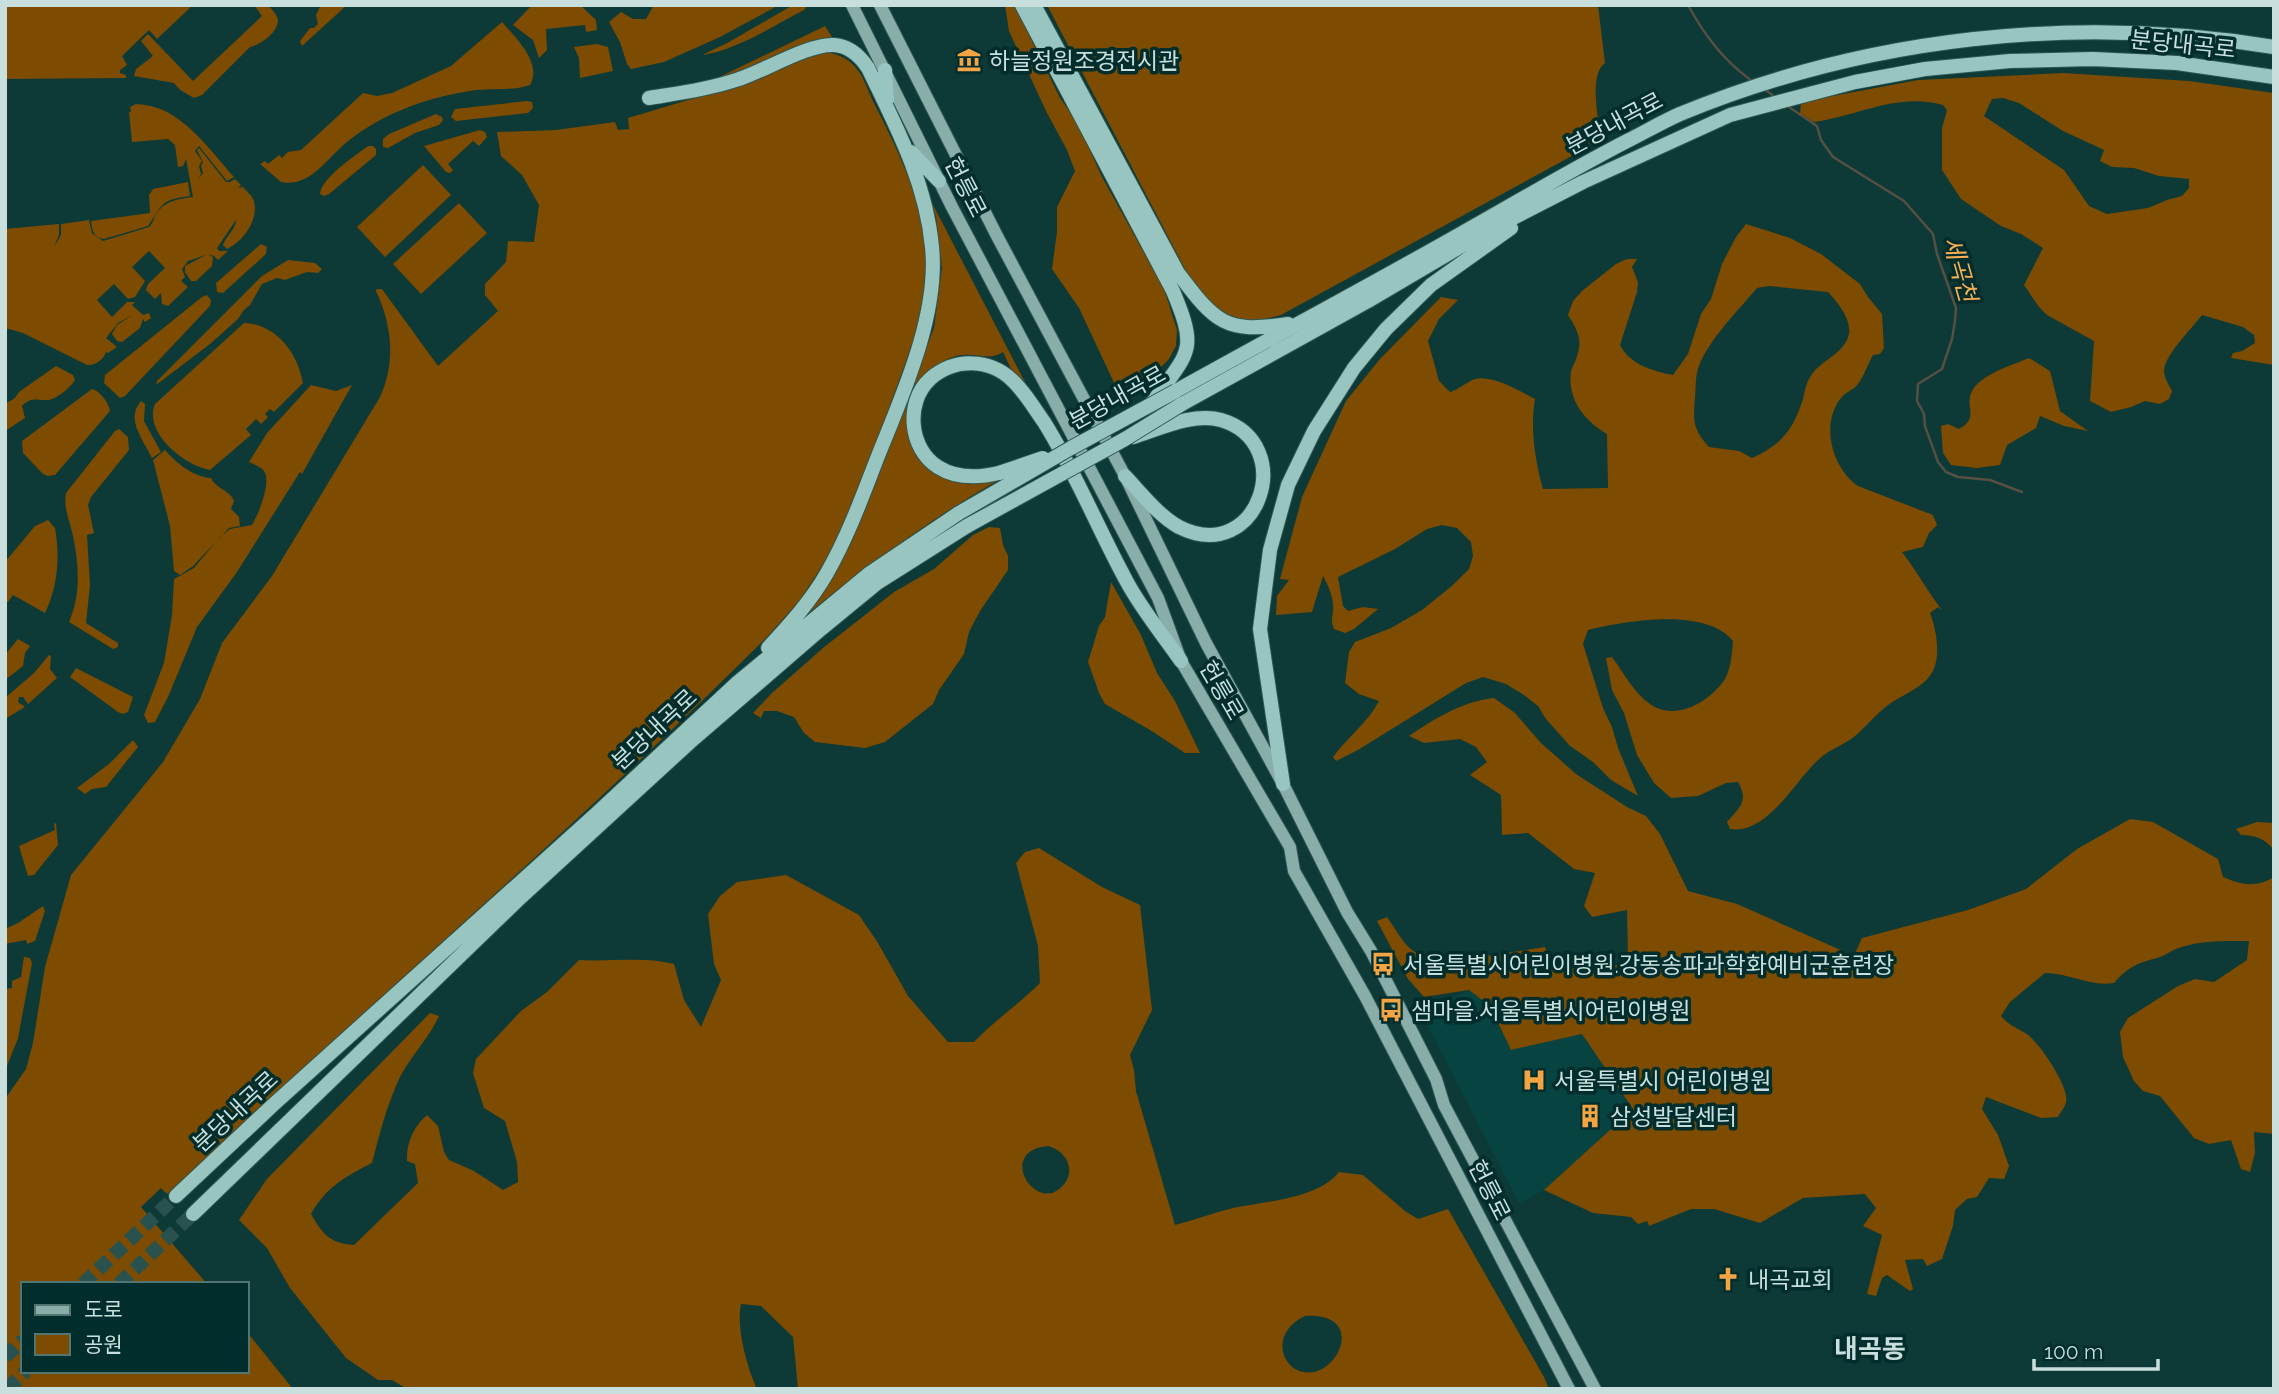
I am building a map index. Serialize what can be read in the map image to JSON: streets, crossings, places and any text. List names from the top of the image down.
{
  "streets": {
    "highway": ["분당내곡로"],
    "main road": ["헌릉로"]
  },
  "districts": ["내곡동"],
  "water": ["세곡천"],
  "places": {
    "museum": ["하늘정원조경전시관"],
    "bus stop": ["서울특별시어린이병원.강동송파과학화예비군훈련장", "샘마을.서울특별시어린이병원"],
    "hospital": ["서울특별시 어린이병원"],
    "building": ["삼성발달센터"],
    "church": ["내곡교회"]
  },
  "legend": ["도로", "공원"],
  "scale_bar": "100 m"
}
